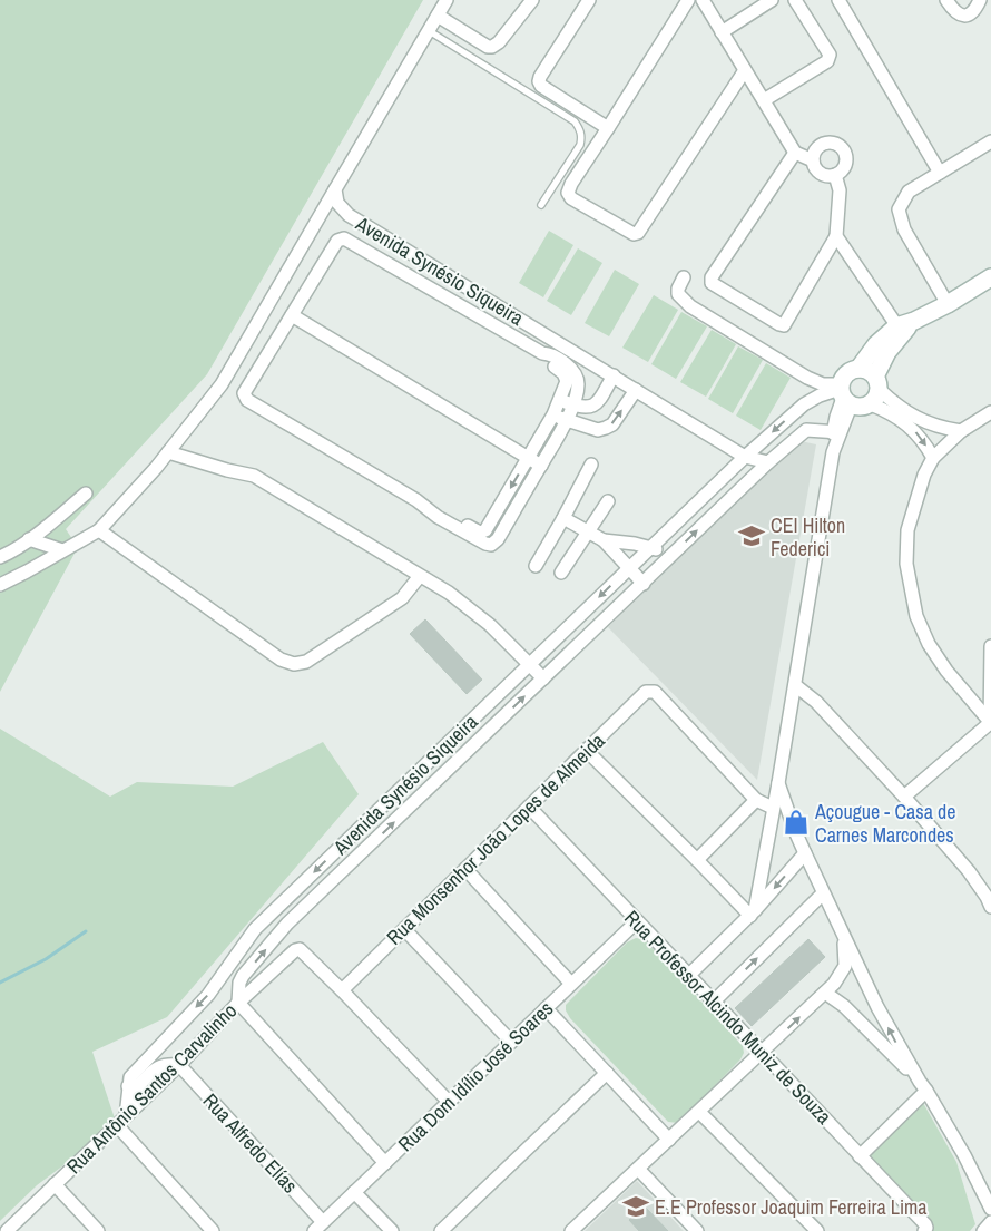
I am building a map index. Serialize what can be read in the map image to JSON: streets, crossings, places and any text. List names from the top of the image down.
{
  "streets": {
    "street": [
      "Avenida Synésio Siqueira",
      "Rua Monsenhor João Lopes de Almeida",
      "Rua Professor Alcindo Muniz de Souza",
      "Rua Dom Idílio José Soares",
      "Rua Antônio Santos Carvalinho",
      "Rua Alfredo Elías"
    ]
  },
  "crossings": [
    ["Avenida Synésio Siqueira", "Rua Antônio Santos Carvalinho"],
    ["Rua Monsenhor João Lopes de Almeida", "Rua Professor Alcindo Muniz de Souza"],
    ["Rua Monsenhor João Lopes de Almeida", "Rua Antônio Santos Carvalinho"],
    ["Rua Professor Alcindo Muniz de Souza", "Rua Dom Idílio José Soares"],
    ["Rua Dom Idílio José Soares", "Rua Alfredo Elías"],
    ["Rua Antônio Santos Carvalinho", "Rua Alfredo Elías"]
  ],
  "places": {
    "school or university": ["CEI Hilton Federici", "E.E Professor Joaquim Ferreira Lima"],
    "shop": ["Açougue - Casa de Carnes Marcondes"]
  }
}
